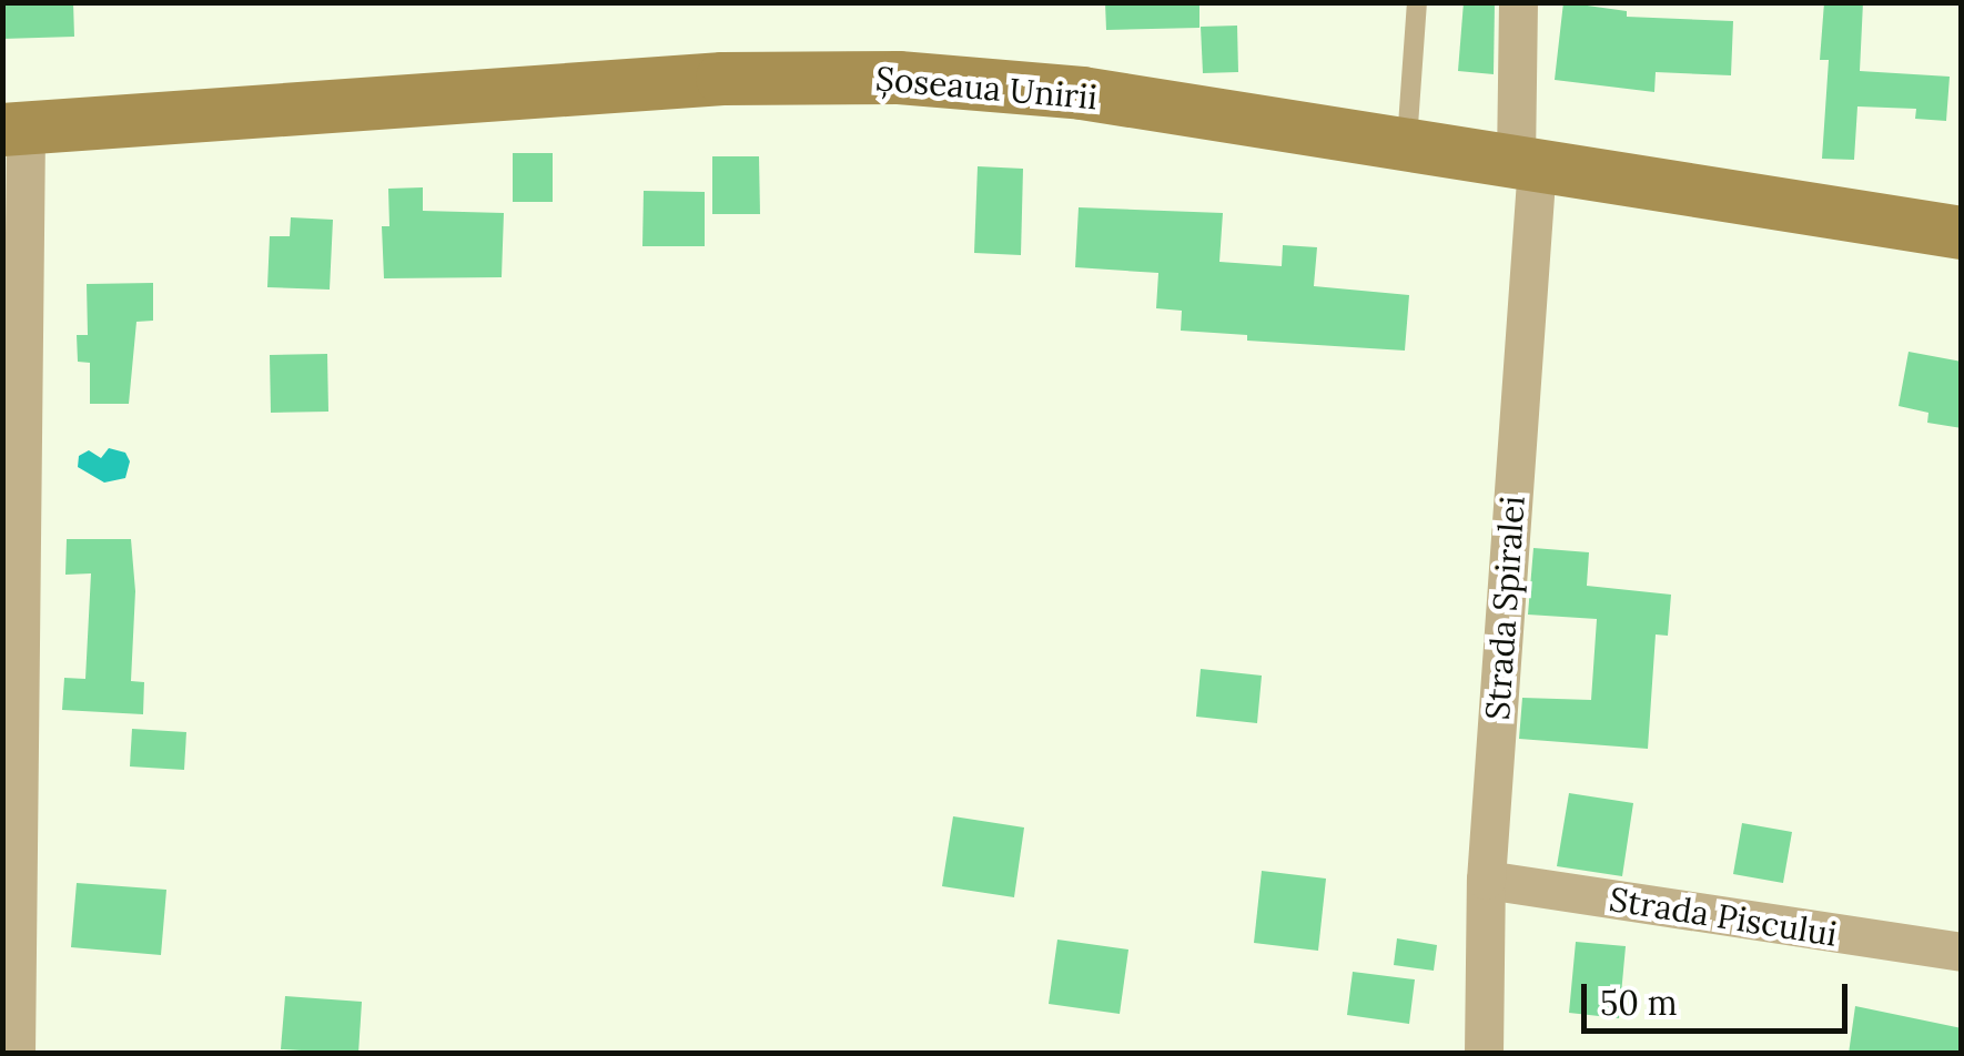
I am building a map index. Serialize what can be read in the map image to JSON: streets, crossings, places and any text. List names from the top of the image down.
{
  "streets": {
    "main road": ["Șoseaua Unirii"],
    "street": ["Strada Spiralei", "Strada Piscului"]
  },
  "crossings": [
    ["Șoseaua Unirii", "Strada Spiralei"],
    ["Strada Spiralei", "Strada Piscului"]
  ],
  "scale_bar": "50 m"
}
